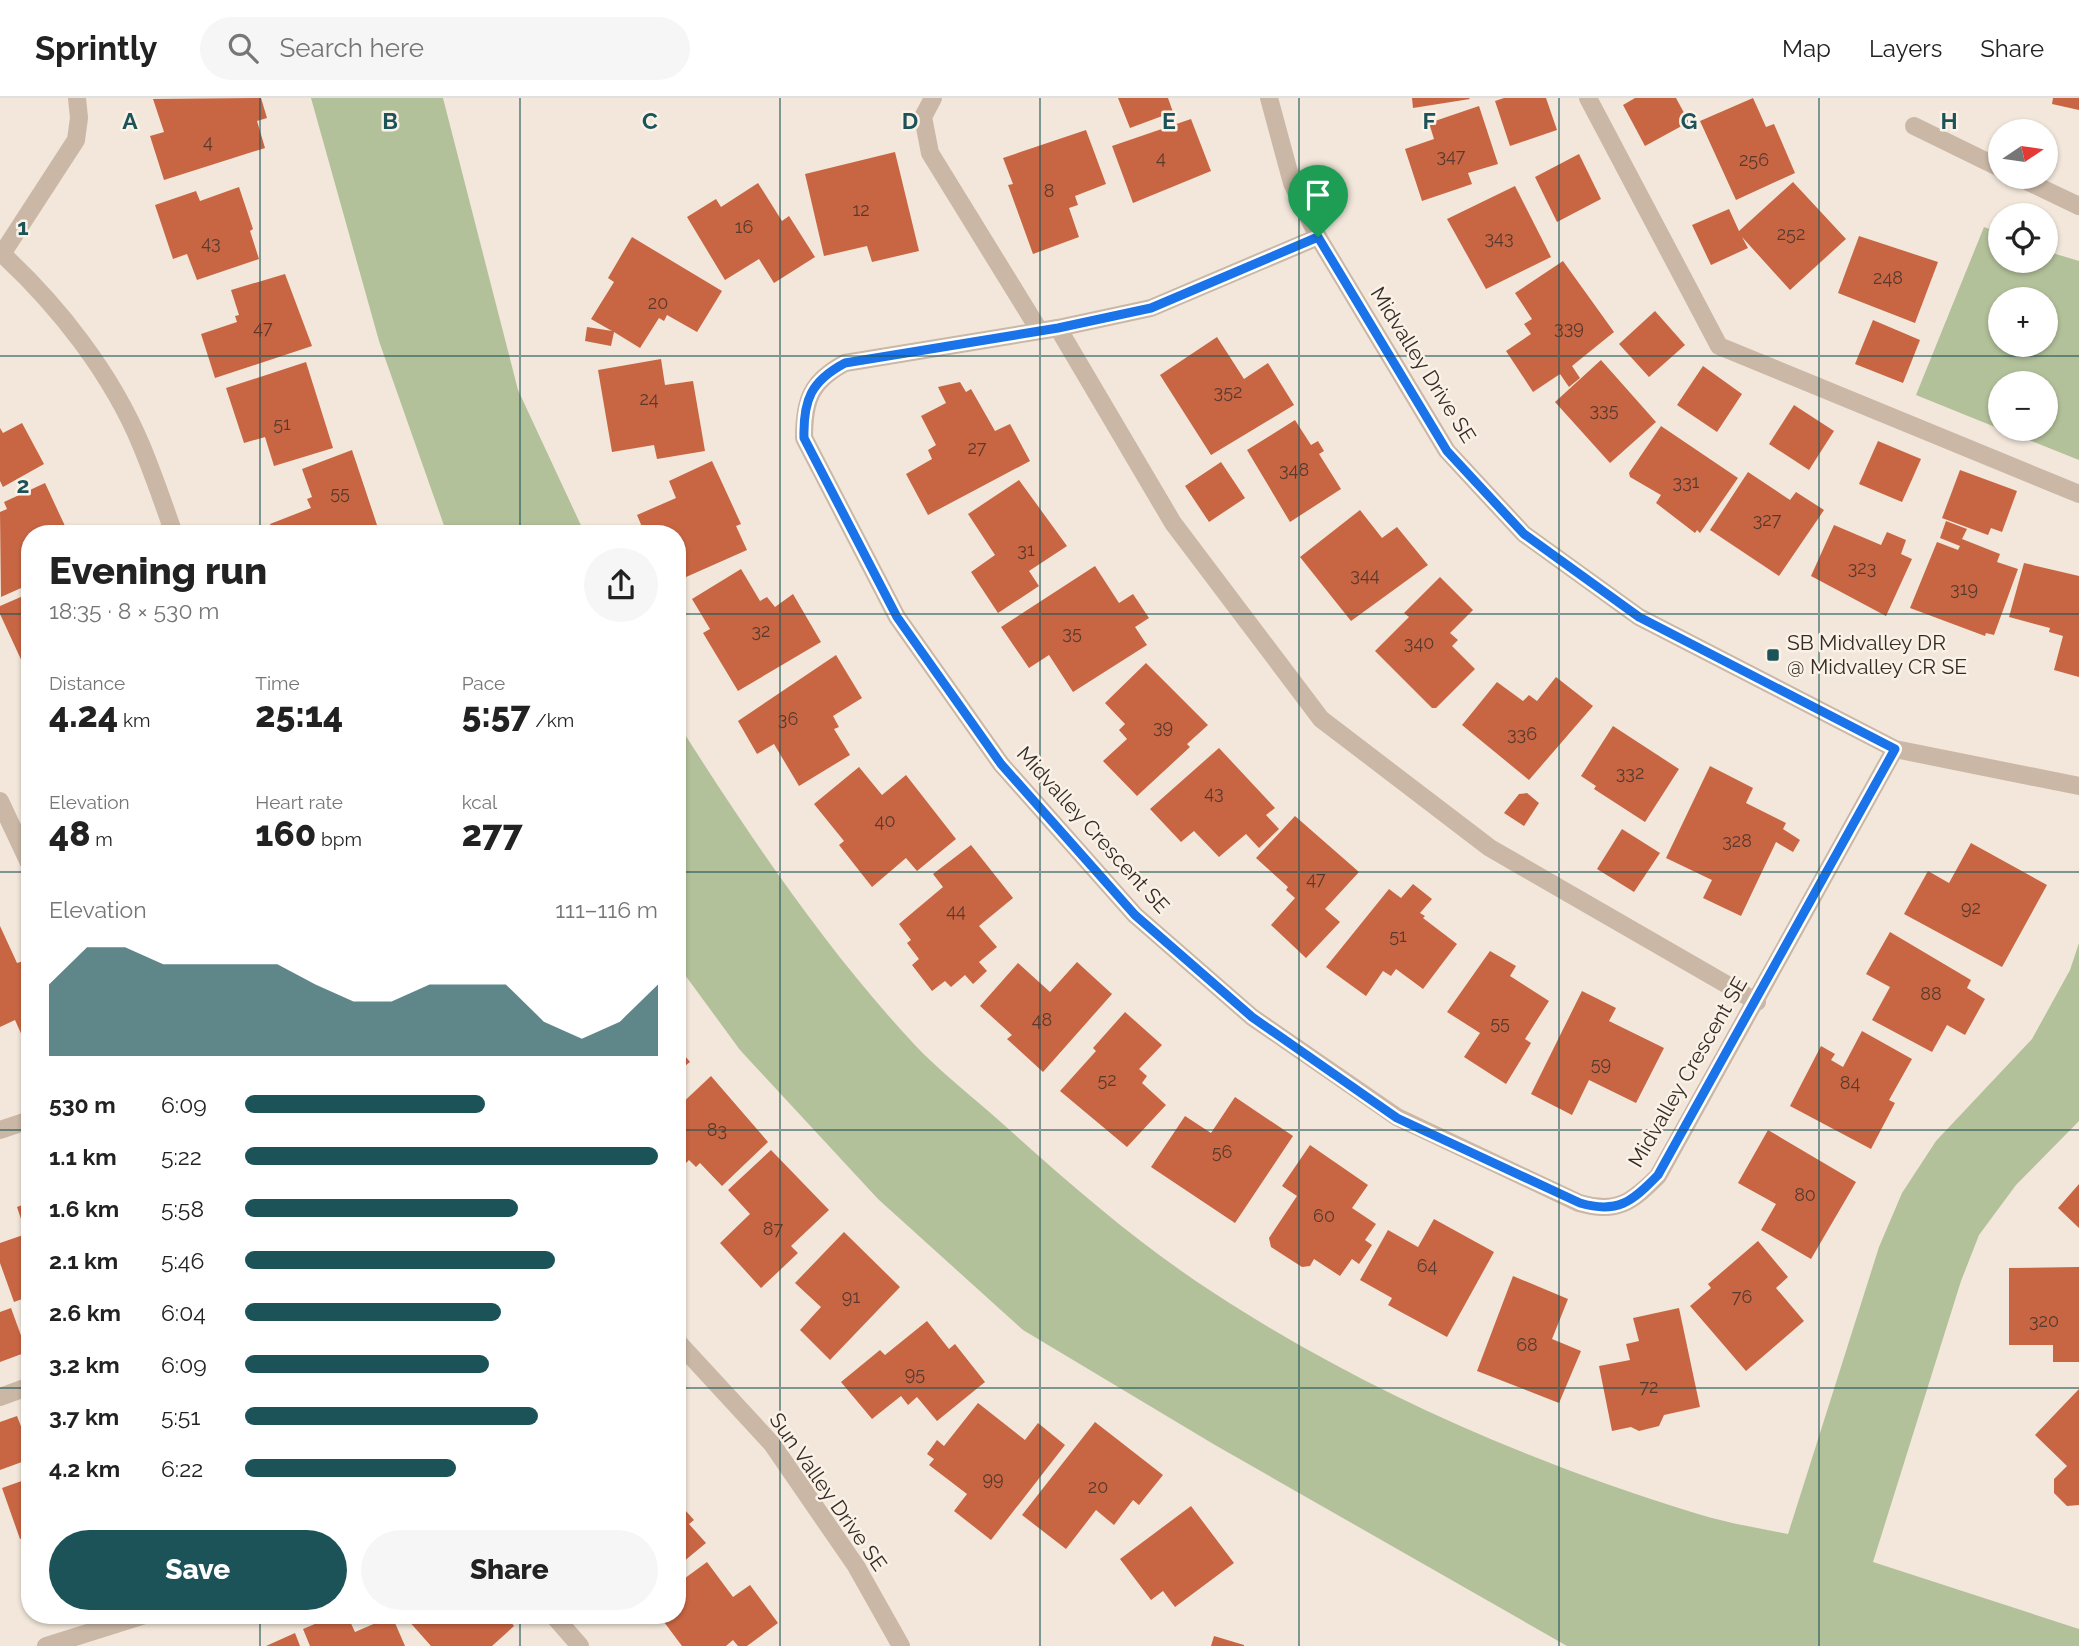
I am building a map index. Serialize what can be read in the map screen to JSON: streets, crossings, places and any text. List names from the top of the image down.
{
  "streets": {
    "street": ["Midvalley Drive SE", "Midvalley Crescent SE", "Sun Valley Drive SE"]
  },
  "crossings": [
    ["Midvalley Drive SE", "Midvalley Crescent SE"]
  ],
  "places": {
    "transit": ["SB Midvalley DR @ Midvalley CR SE"]
  },
  "house_numbers": [
    "4",
    "347",
    "4",
    "256",
    "8",
    "12",
    "16",
    "252",
    "343",
    "43",
    "248",
    "20",
    "47",
    "339",
    "352",
    "24",
    "335",
    "51",
    "27",
    "348",
    "331",
    "55",
    "327",
    "31",
    "323",
    "344",
    "319",
    "32",
    "35",
    "340",
    "36",
    "39",
    "336",
    "332",
    "43",
    "40",
    "328",
    "47",
    "92",
    "44",
    "51",
    "88",
    "48",
    "55",
    "59",
    "52",
    "84",
    "83",
    "56",
    "80",
    "60",
    "87",
    "64",
    "91",
    "76",
    "320",
    "68",
    "95",
    "72",
    "99",
    "20"
  ],
  "north": "right",
  "page": {
    "header": "Sprintly",
    "search": "Search here",
    "nav": ["Map", "Layers", "Share"],
    "map_buttons": ["+", "−"],
    "heading": ["Evening run", "18:35 · 8 × 530 m"],
    "stats": [
      ["Distance", "4.24 km"],
      ["Time", "25:14"],
      ["Pace", "5:57 /km"],
      ["Elevation", "48 m"],
      ["Heart rate", "160 bpm"],
      ["kcal", "277"]
    ],
    "chart": ["Elevation", "111–116 m"],
    "list": [
      {
        "name": "530 m",
        "note": "6:09"
      },
      {
        "name": "1.1 km",
        "note": "5:22"
      },
      {
        "name": "1.6 km",
        "note": "5:58"
      },
      {
        "name": "2.1 km",
        "note": "5:46"
      },
      {
        "name": "2.6 km",
        "note": "6:04"
      },
      {
        "name": "3.2 km",
        "note": "6:09"
      },
      {
        "name": "3.7 km",
        "note": "5:51"
      },
      {
        "name": "4.2 km",
        "note": "6:22"
      }
    ],
    "buttons": ["Save", "Share"]
  },
  "grid": {
    "columns": [
      "A",
      "B",
      "C",
      "D",
      "E",
      "F",
      "G",
      "H"
    ],
    "rows": ["1", "2"]
  }
}
